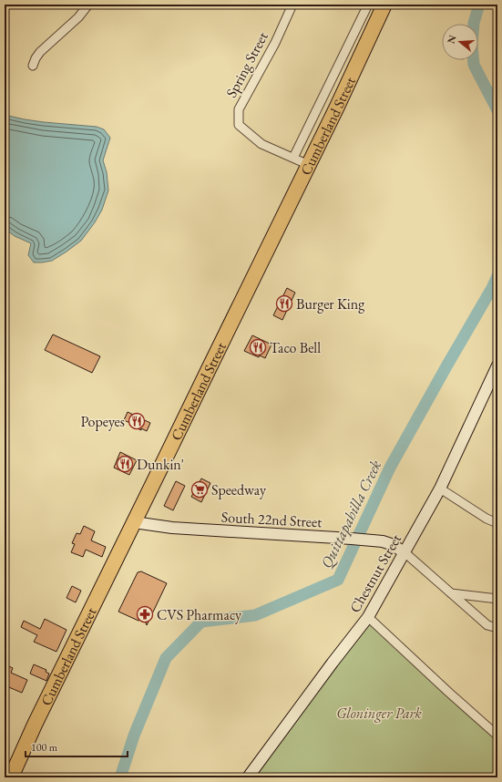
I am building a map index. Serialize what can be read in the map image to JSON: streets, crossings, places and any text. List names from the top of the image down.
{
  "streets": {
    "highway": ["Cumberland Street"],
    "street": ["Spring Street", "South 22nd Street", "Chestnut Street"]
  },
  "crossings": [
    ["Spring Street", "Cumberland Street"],
    ["Cumberland Street", "South 22nd Street"],
    ["South 22nd Street", "Chestnut Street"]
  ],
  "water": ["Quittapahilla Creek"],
  "parks": ["Gloninger Park"],
  "places": {
    "restaurant": [
      "Burger King",
      "Taco Bell",
      "Popeyes",
      "Dunkin'"
    ],
    "supermarket": ["Speedway"],
    "pharmacy": ["CVS Pharmacy"]
  },
  "scale_bar": "100 m",
  "north": "left"
}
